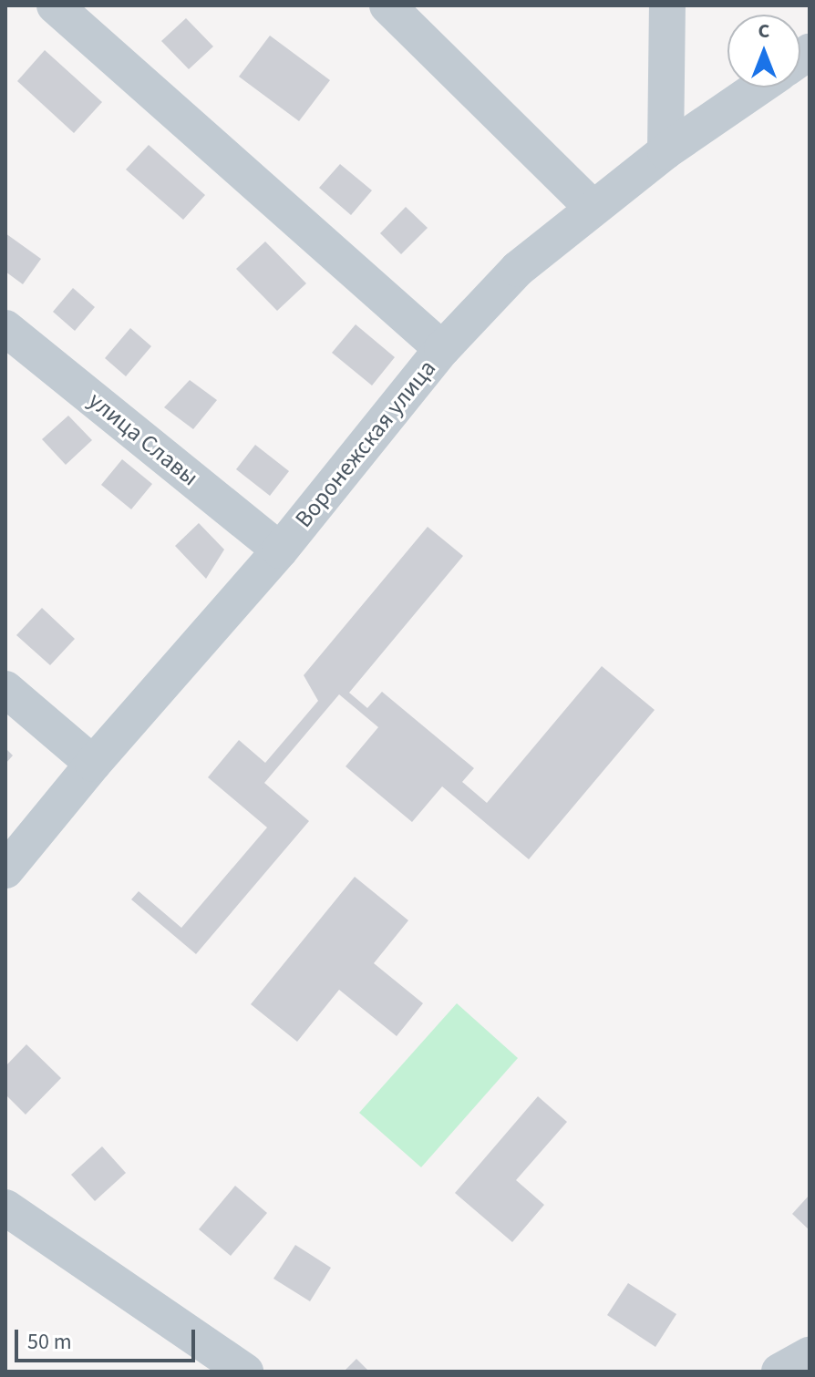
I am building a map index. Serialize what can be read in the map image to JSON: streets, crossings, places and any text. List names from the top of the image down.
{
  "streets": {
    "street": ["улица Славы", "Воронежская улица"]
  },
  "crossings": [
    ["улица Славы", "Воронежская улица"]
  ],
  "scale_bar": "50 m",
  "north": "top"
}
